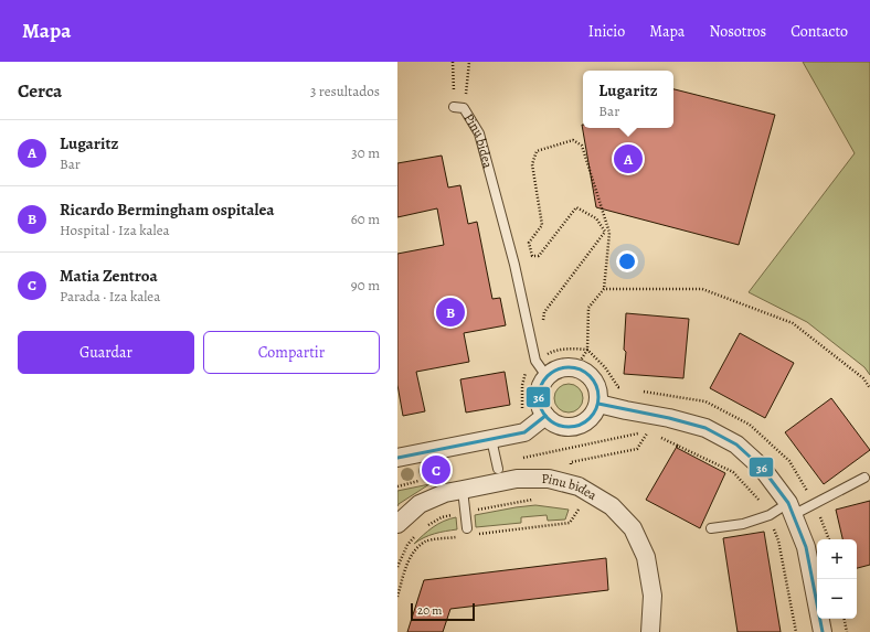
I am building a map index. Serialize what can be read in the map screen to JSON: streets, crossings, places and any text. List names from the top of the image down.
{
  "streets": {
    "street": ["Pinu bidea"]
  },
  "lines": ["transit line 36"],
  "scale_bar": "20 m",
  "page": {
    "header": "Mapa",
    "nav": [
      "Inicio",
      "Mapa",
      "Nosotros",
      "Contacto"
    ],
    "heading": ["Cerca", "3 resultados"],
    "popup": ["Lugaritz", "Bar"],
    "list": [
      {
        "mark": "A",
        "name": "Lugaritz",
        "note": "Bar",
        "value": "30 m"
      },
      {
        "mark": "B",
        "name": "Ricardo Bermingham ospitalea",
        "note": "Hospital · Iza kalea",
        "value": "60 m"
      },
      {
        "mark": "C",
        "name": "Matia Zentroa",
        "note": "Parada · Iza kalea",
        "value": "90 m"
      }
    ],
    "pins": ["A", "B", "C"],
    "buttons": ["Guardar", "Compartir"],
    "map_buttons": ["+", "−"],
    "scale": "20 m"
  }
}
